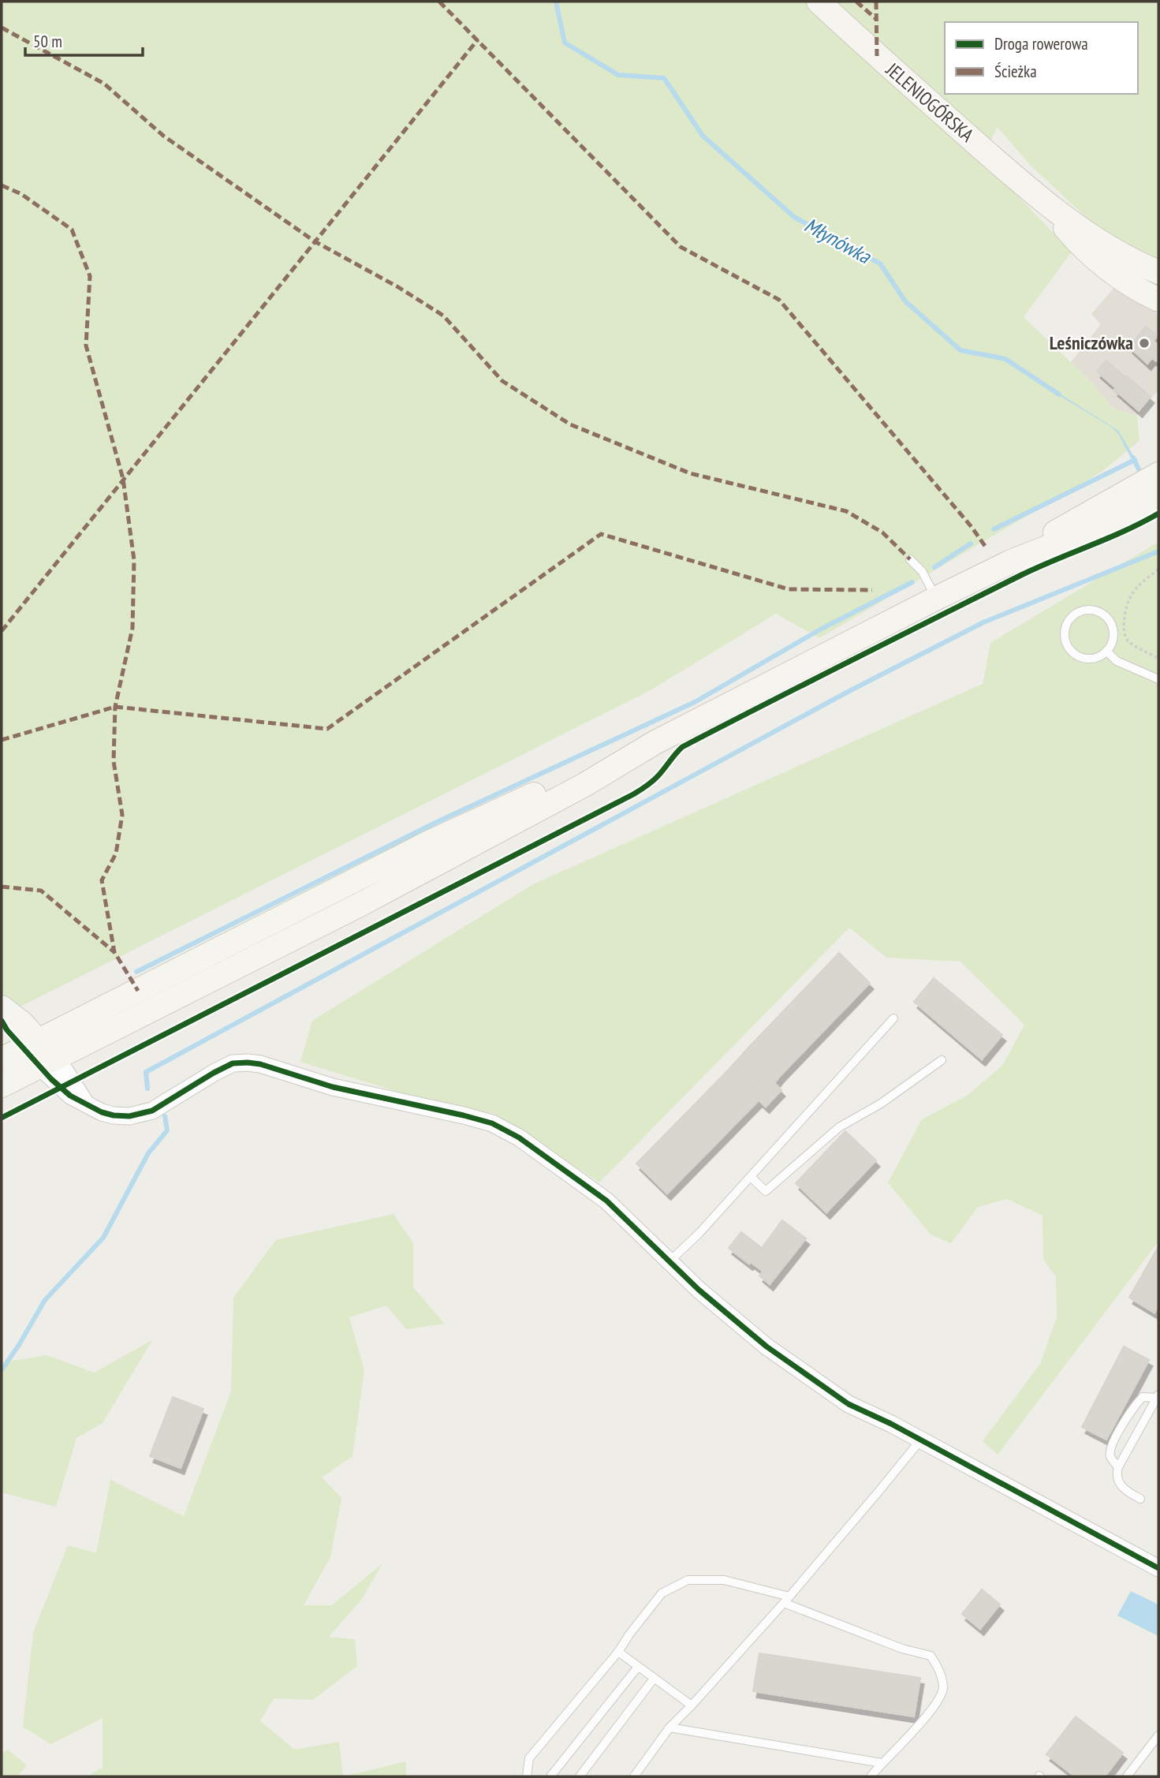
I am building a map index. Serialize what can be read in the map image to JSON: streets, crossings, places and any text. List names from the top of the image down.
{
  "streets": {
    "main road": ["JELENIOGÓRSKA"]
  },
  "water": ["Młynówka"],
  "places": ["Leśniczówka"],
  "legend": ["Droga rowerowa", "Ścieżka"],
  "scale_bar": "50 m"
}
